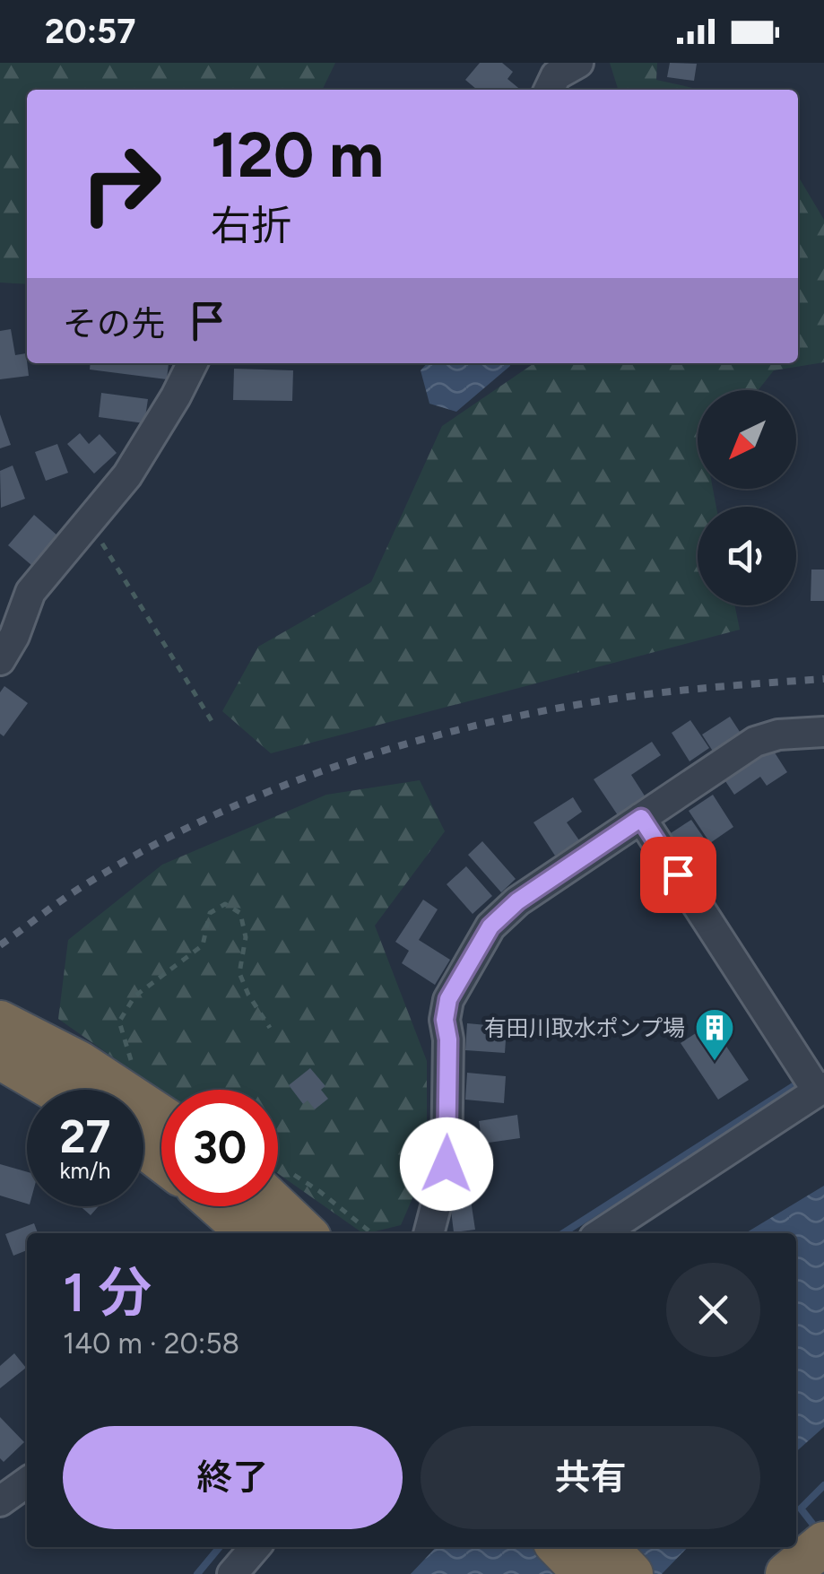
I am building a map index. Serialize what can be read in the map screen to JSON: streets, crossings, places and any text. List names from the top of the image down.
{
  "places": {
    "building": ["有田川取水ポンプ場"]
  },
  "north": "bottom left",
  "page": {
    "status": "20:57",
    "turn": ["120 m", "右折"],
    "then": "その先",
    "speed": "27 km/h",
    "limit": "30",
    "heading": ["1 分", "140 m · 20:58"],
    "buttons": ["終了", "共有"]
  }
}
